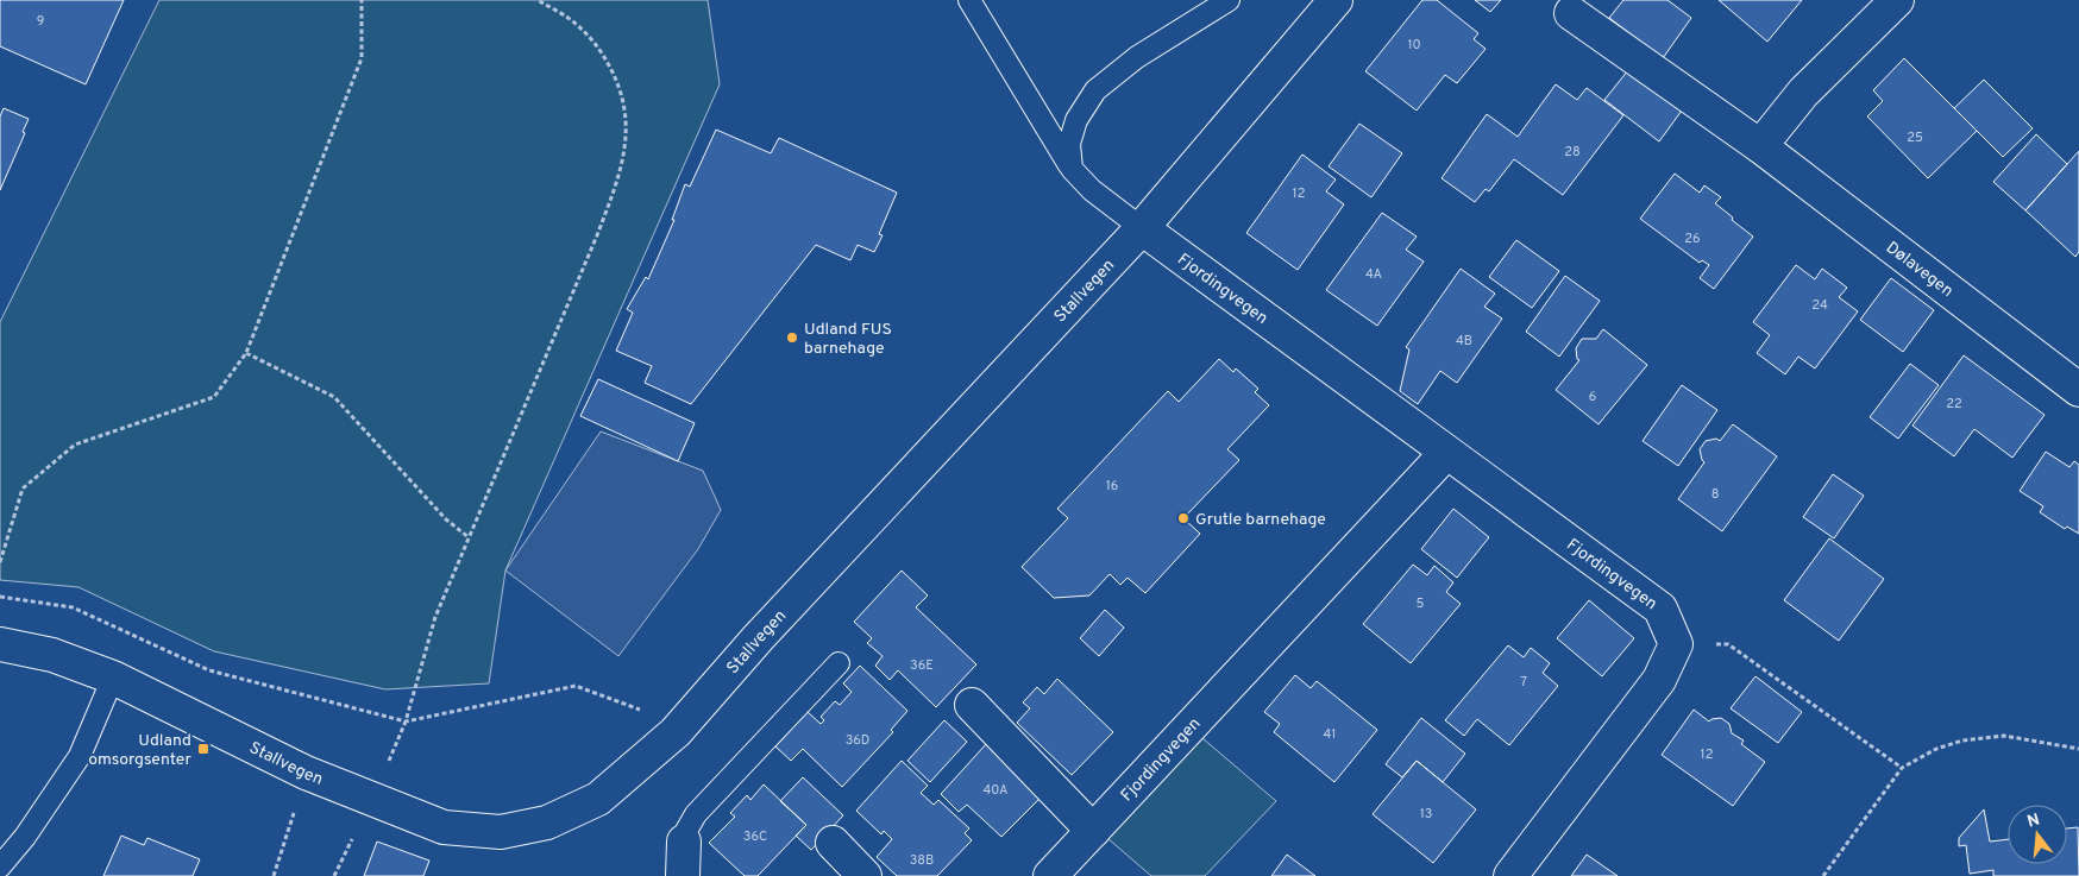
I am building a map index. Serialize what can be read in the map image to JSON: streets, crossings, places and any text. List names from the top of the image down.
{
  "streets": {
    "street": ["Dølavegen", "Fjordingvegen", "Stallvegen"]
  },
  "crossings": [
    ["Fjordingvegen", "Stallvegen"]
  ],
  "places": {
    "other": ["Udland FUS barnehage", "Grutle barnehage"],
    "transit": ["Udland omsorgsenter"]
  },
  "house_numbers": [
    "9",
    "10",
    "25",
    "28",
    "12",
    "26",
    "4A",
    "24",
    "4B",
    "6",
    "22",
    "16",
    "8",
    "5",
    "36E",
    "7",
    "41",
    "36D",
    "12",
    "40A",
    "13",
    "36C",
    "38B"
  ],
  "north": "top"
}
